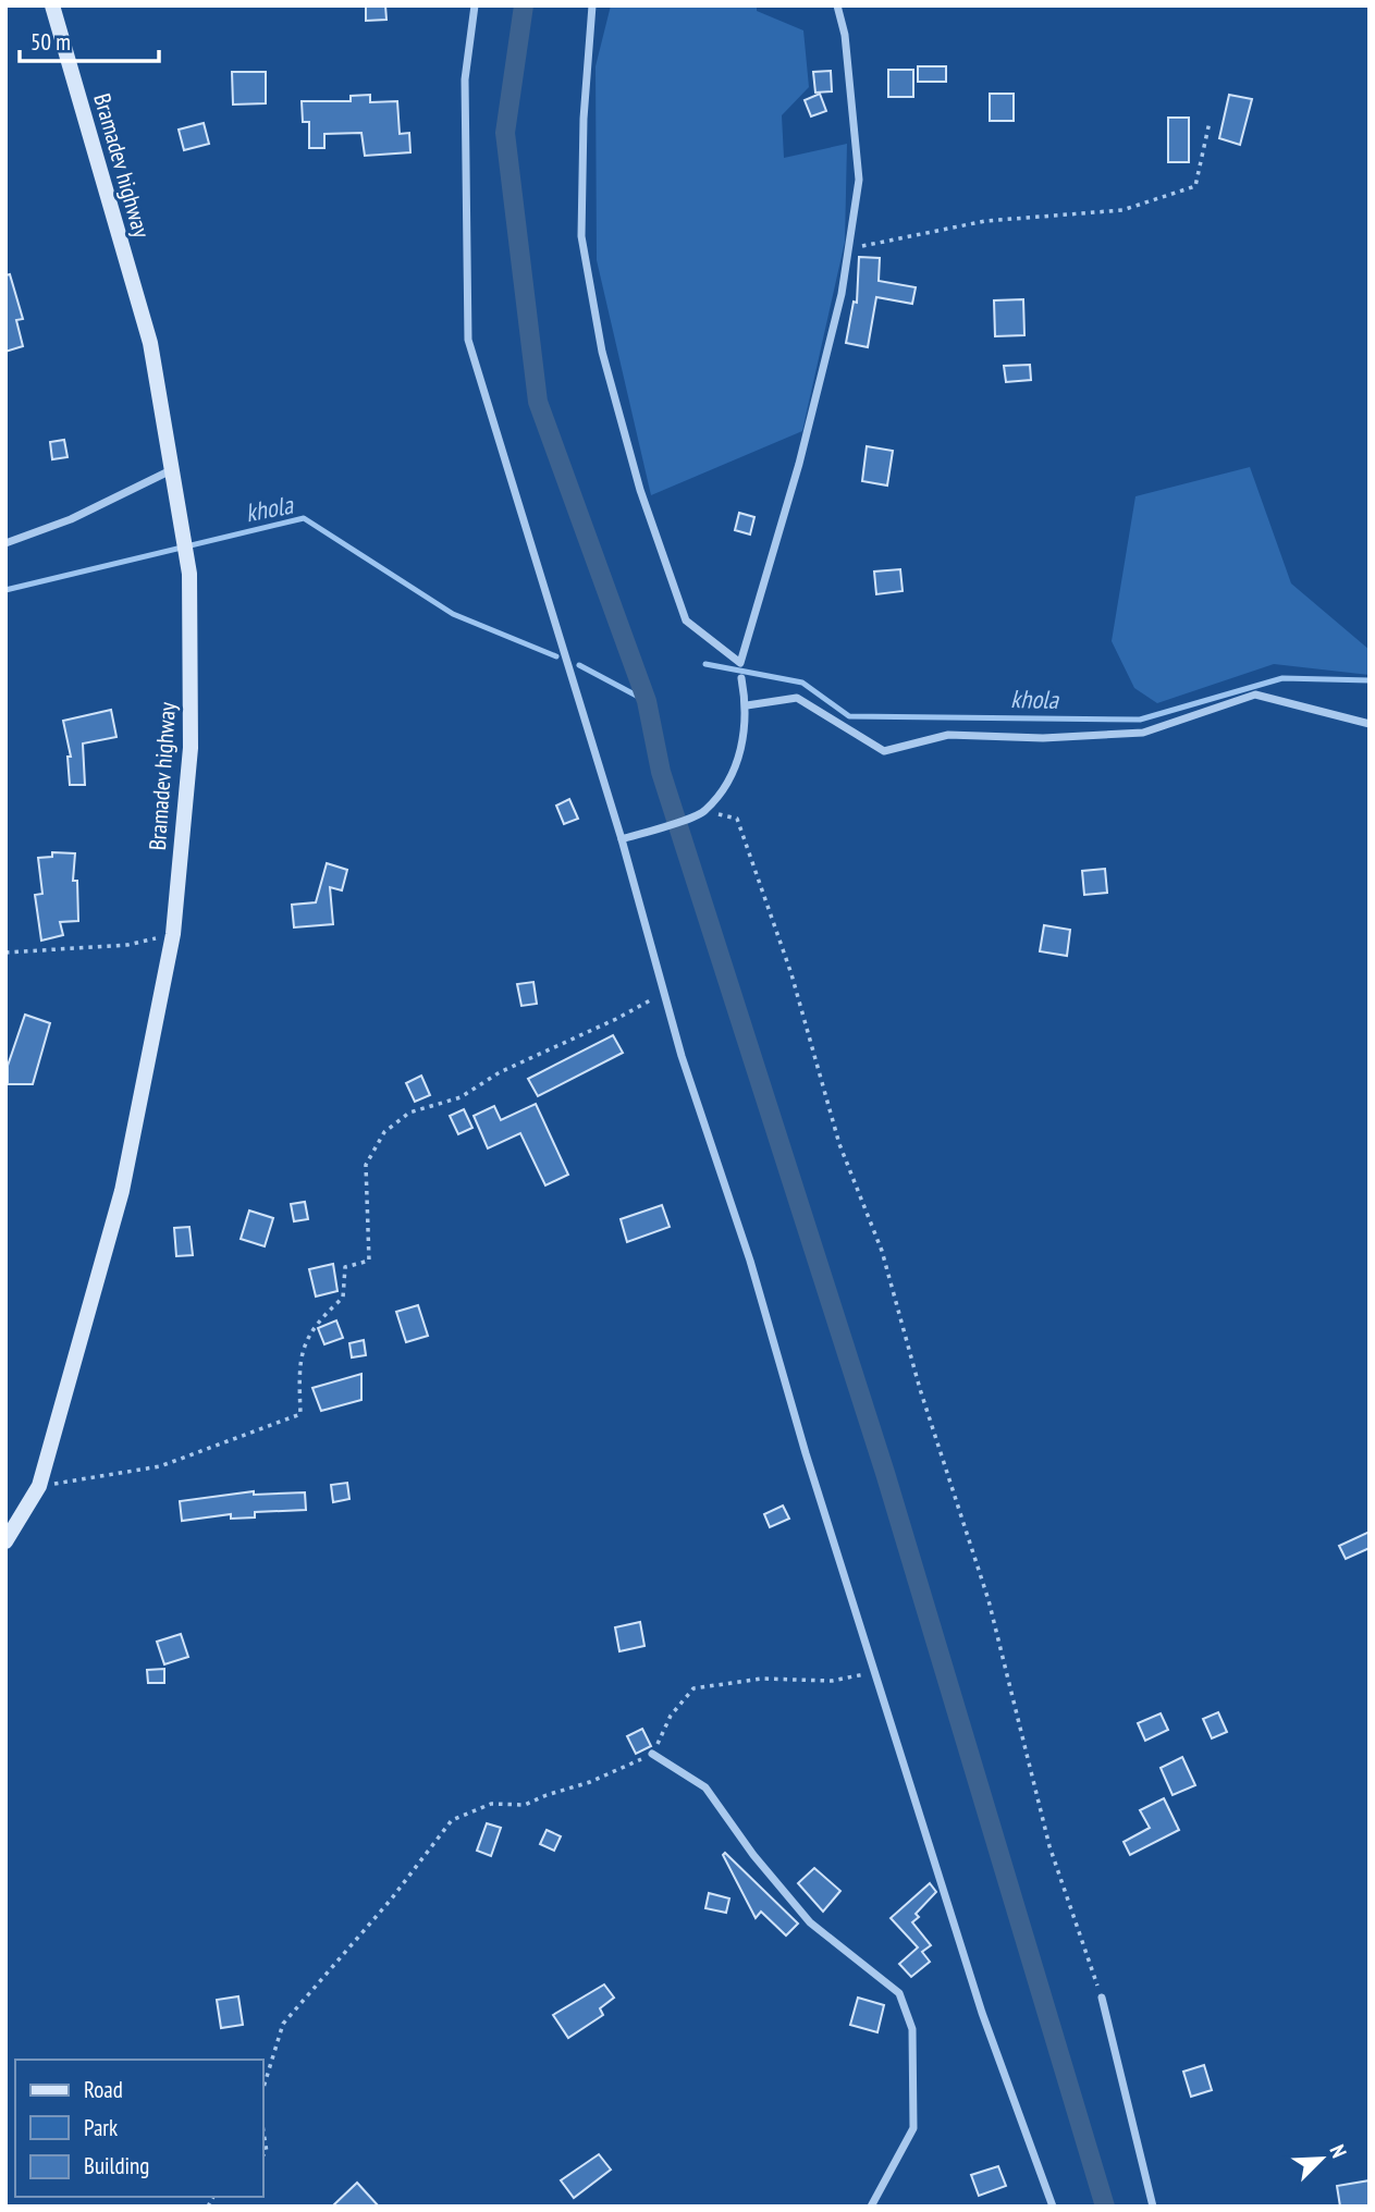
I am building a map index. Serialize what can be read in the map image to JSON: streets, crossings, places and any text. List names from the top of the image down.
{
  "streets": {
    "street": ["Bramadev highway"]
  },
  "water": ["khola"],
  "legend": ["Road", "Park", "Building"],
  "scale_bar": "50 m",
  "north": "top right"
}
